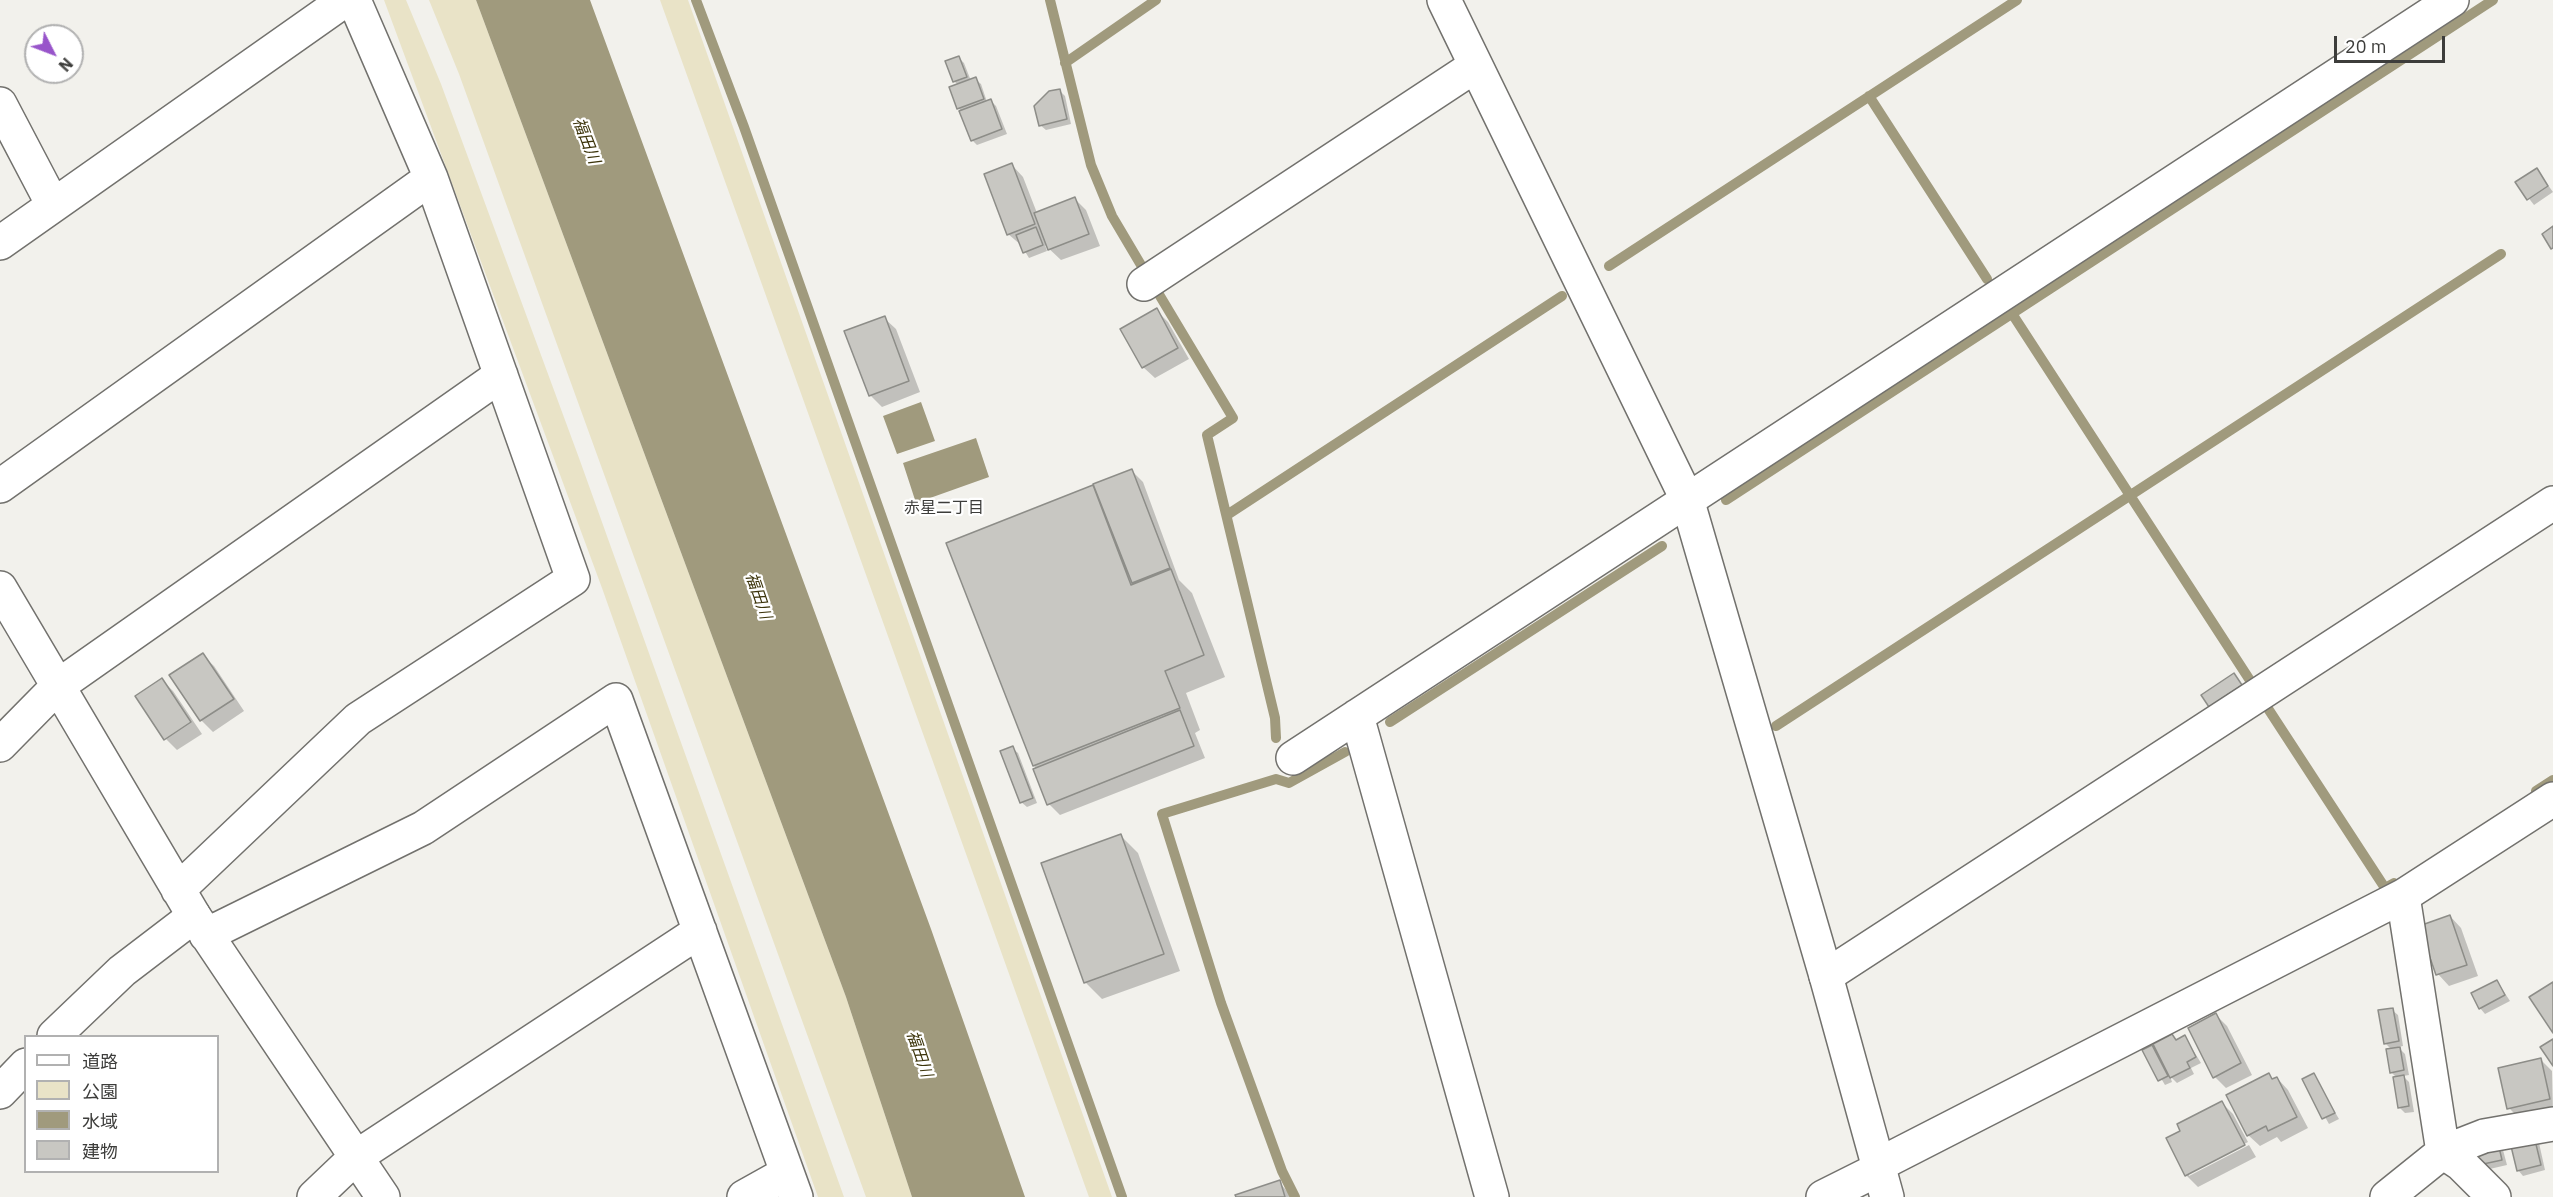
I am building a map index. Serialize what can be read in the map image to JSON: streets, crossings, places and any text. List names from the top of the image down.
{
  "districts": ["赤星二丁目"],
  "water": ["福田川"],
  "legend": [
    "道路",
    "公園",
    "水域",
    "建物"
  ],
  "scale_bar": "20 m",
  "north": "bottom right"
}
